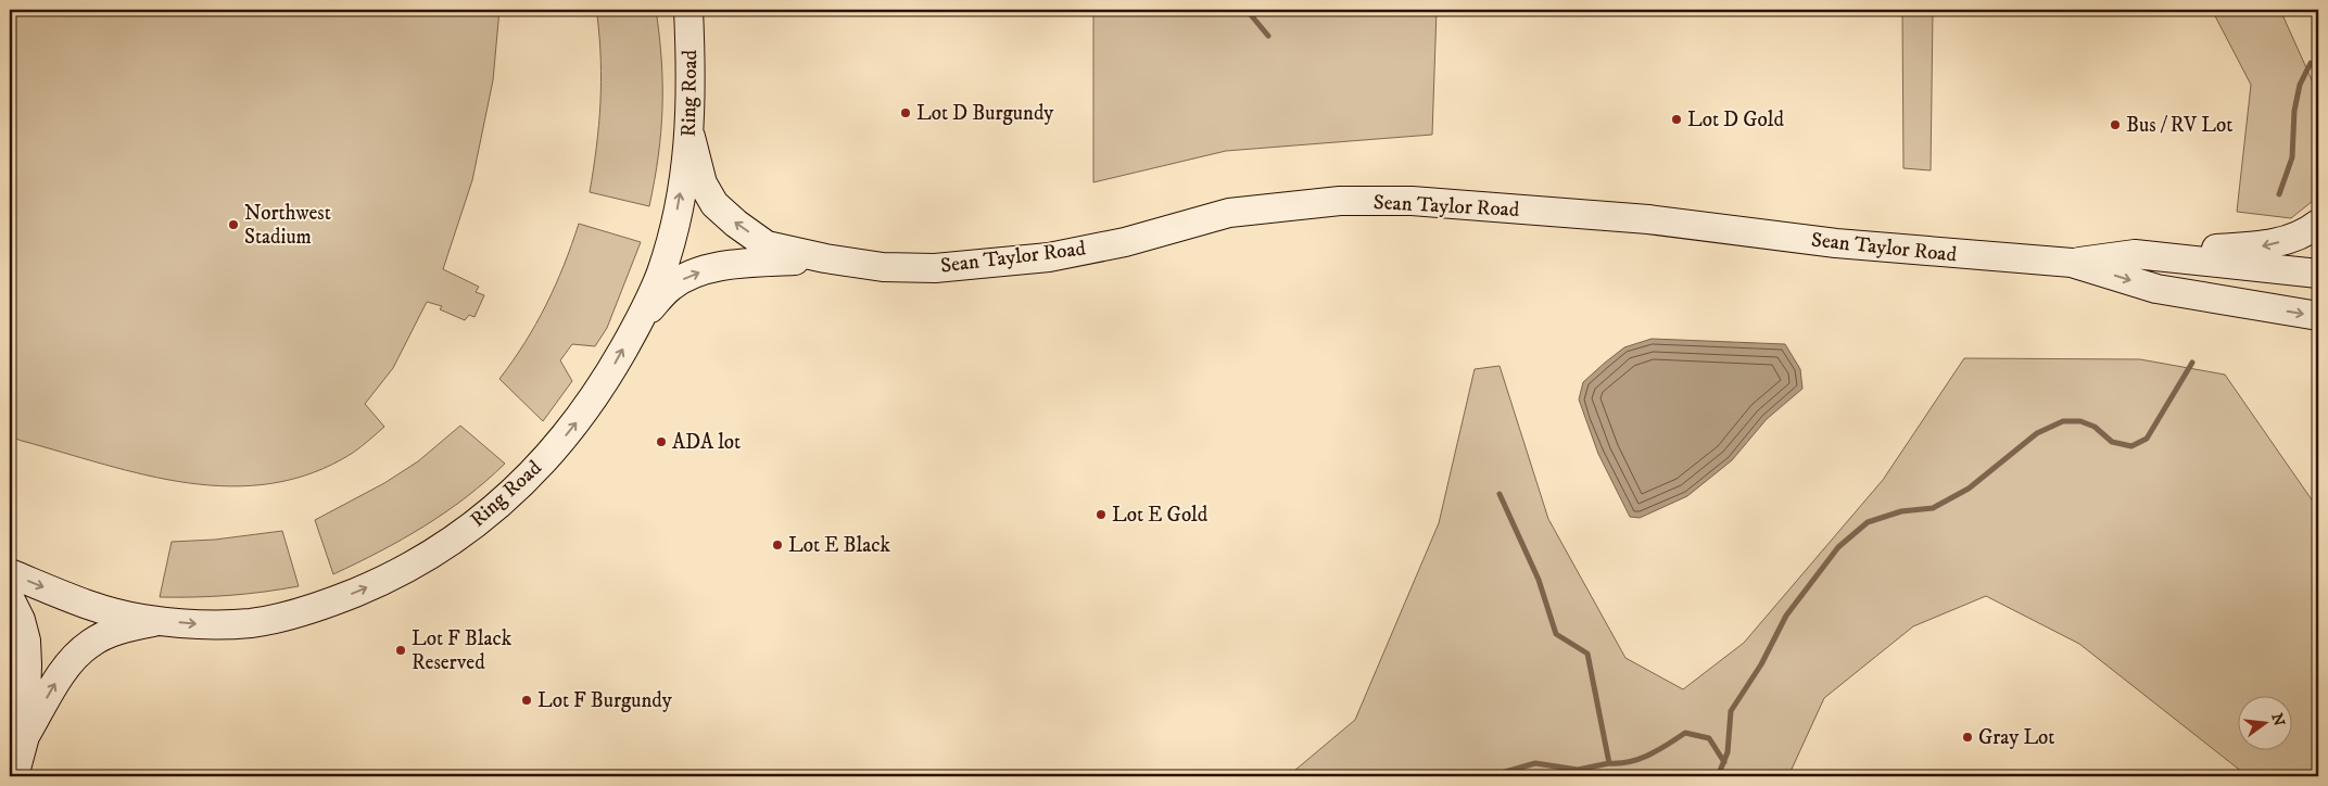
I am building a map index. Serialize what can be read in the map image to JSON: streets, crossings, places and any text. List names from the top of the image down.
{
  "streets": {
    "main road": ["Ring Road", "Sean Taylor Road"]
  },
  "crossings": [
    ["Ring Road", "Sean Taylor Road"]
  ],
  "one_way": ["Ring Road"],
  "places": [
    "Lot D Burgundy",
    "Lot D Gold",
    "Bus / RV Lot",
    "Northwest Stadium",
    "ADA lot",
    "Lot E Gold",
    "Lot E Black",
    "Lot F Black Reserved",
    "Lot F Burgundy",
    "Gray Lot"
  ],
  "north": "right"
}
